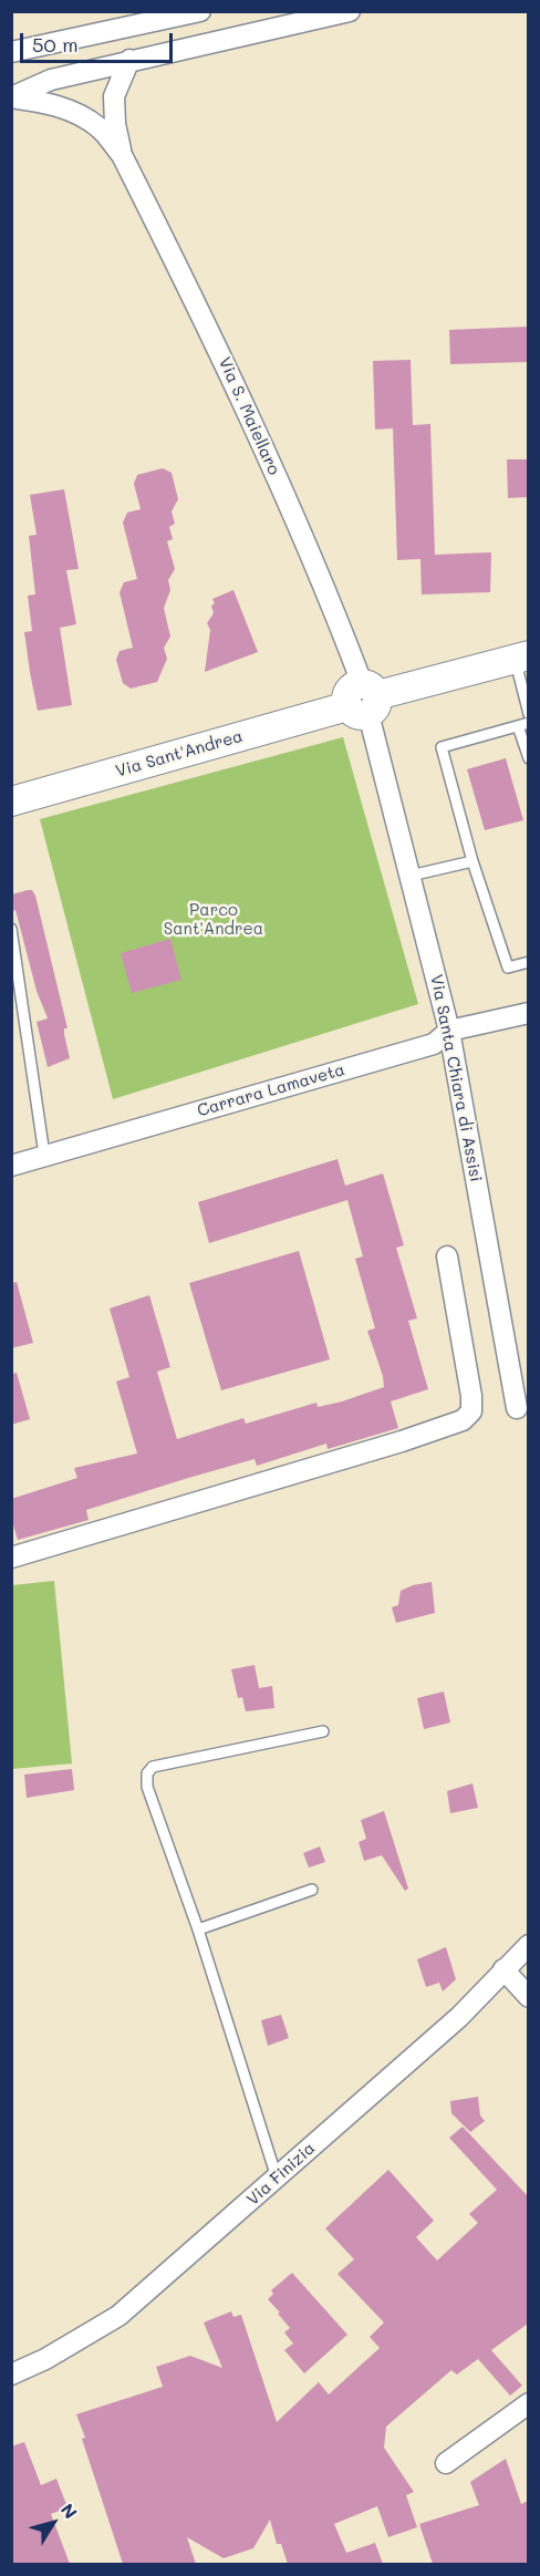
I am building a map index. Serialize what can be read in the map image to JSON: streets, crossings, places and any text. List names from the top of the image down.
{
  "streets": {
    "street": [
      "Via S. Maiellaro",
      "Via Sant'Andrea",
      "Via Santa Chiara di Assisi",
      "Carrara Lamaveta",
      "Via Finizia"
    ]
  },
  "crossings": [
    ["Via S. Maiellaro", "Via Sant'Andrea"],
    ["Via S. Maiellaro", "Via Santa Chiara di Assisi"],
    ["Via Sant'Andrea", "Via Santa Chiara di Assisi"],
    ["Via Santa Chiara di Assisi", "Carrara Lamaveta"]
  ],
  "parks": ["Parco Sant'Andrea"],
  "scale_bar": "50 m",
  "north": "top right"
}
